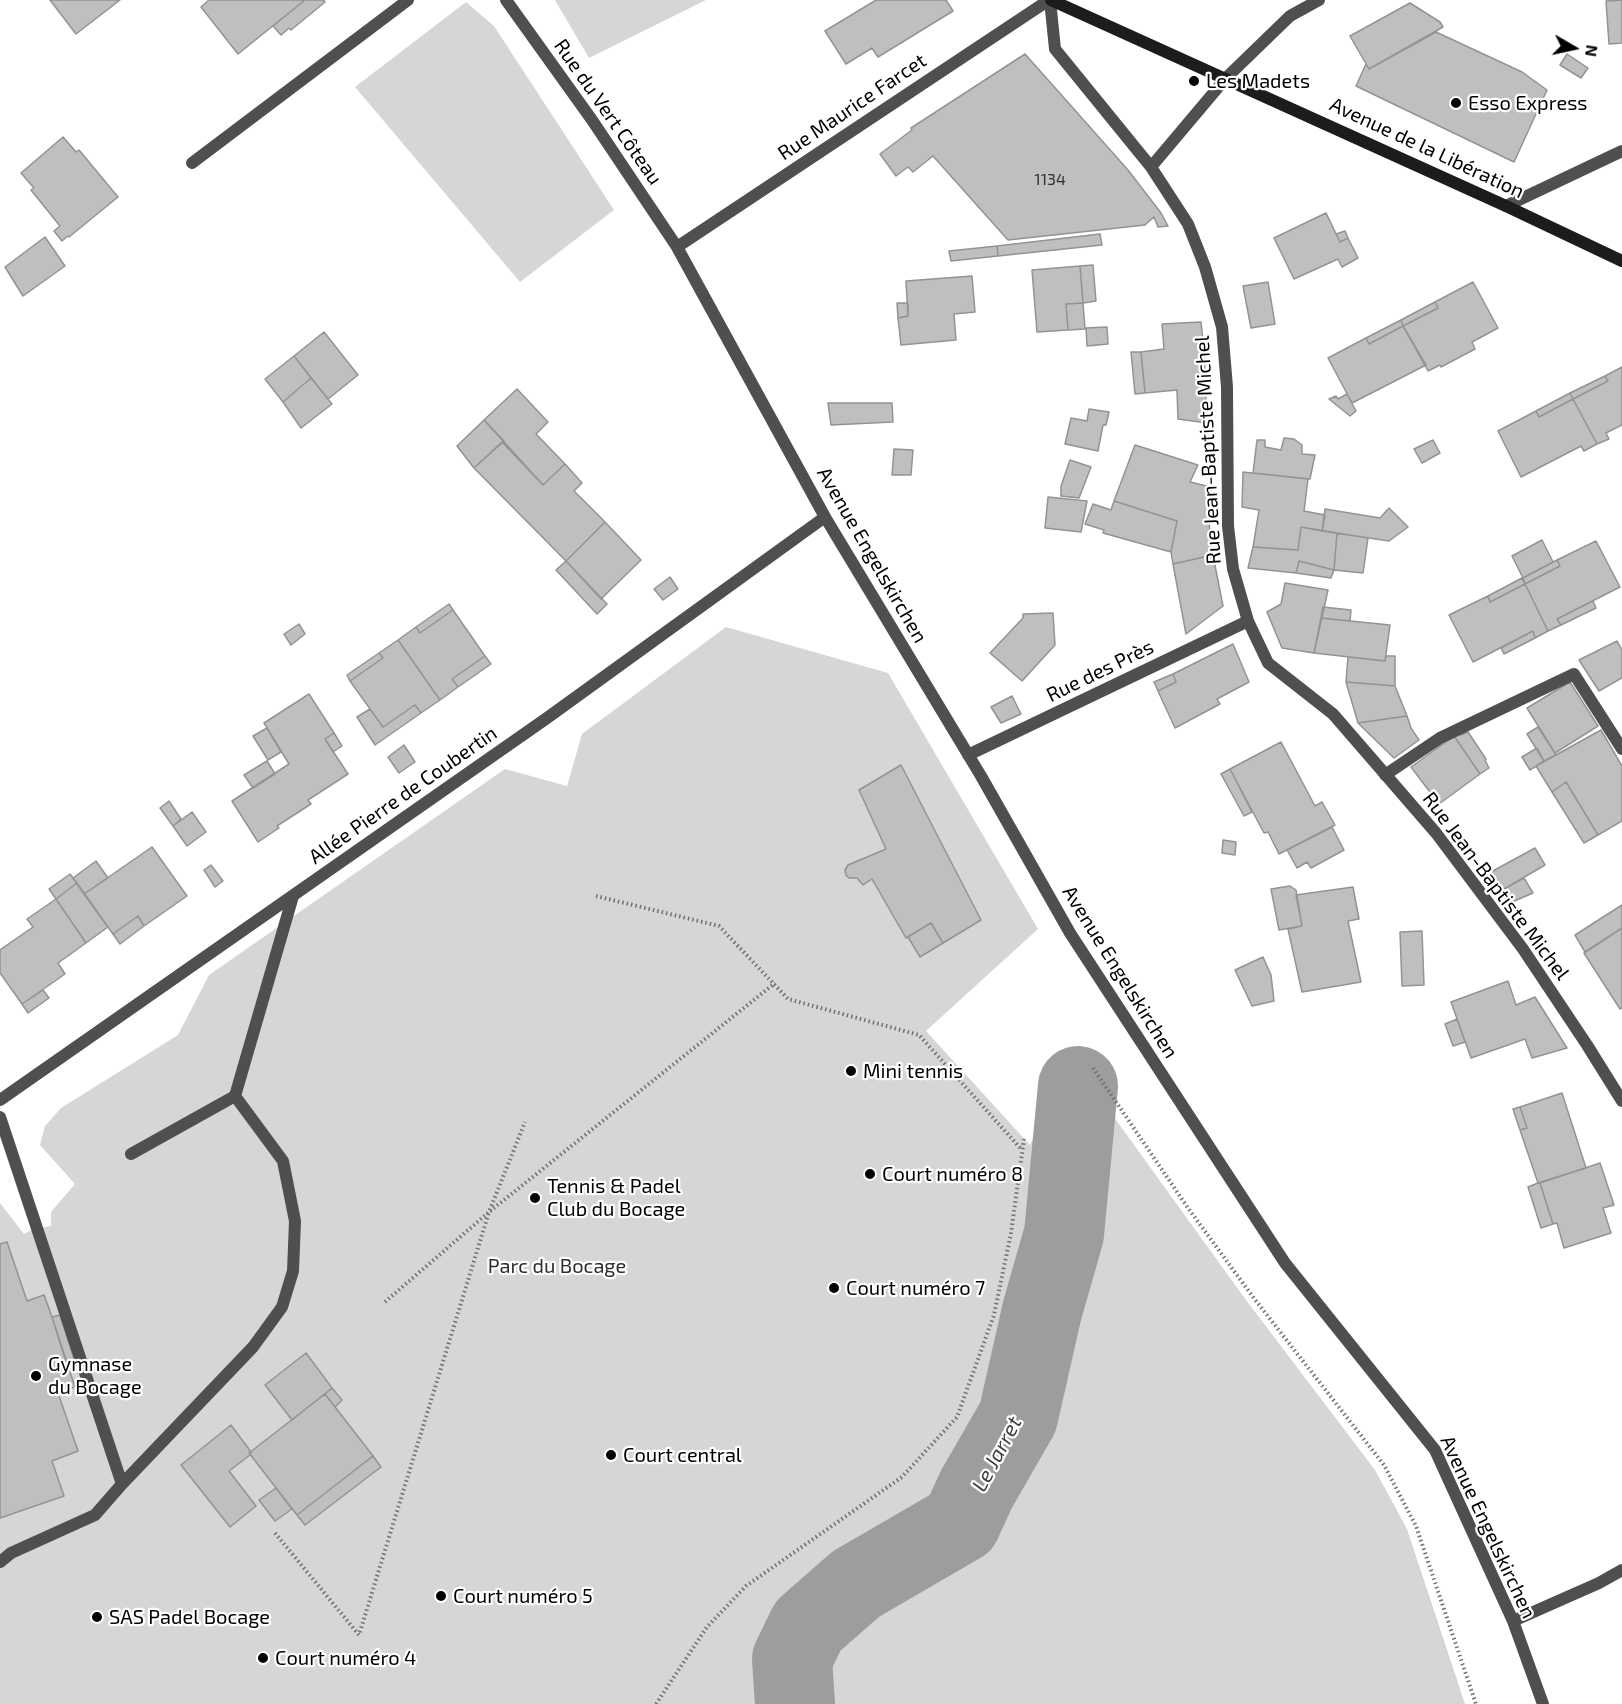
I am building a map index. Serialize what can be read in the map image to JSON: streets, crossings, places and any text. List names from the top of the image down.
{
  "streets": {
    "main road": ["Avenue de la Libération"],
    "street": [
      "Rue Maurice Farcet",
      "Rue du Vert Côteau",
      "Rue Jean-Baptiste Michel",
      "Avenue Engelskirchen",
      "Rue des Près",
      "Allée Pierre de Coubertin"
    ]
  },
  "crossings": [
    ["Rue Maurice Farcet", "Rue du Vert Côteau"],
    ["Rue Maurice Farcet", "Avenue de la Libération"],
    ["Rue Maurice Farcet", "Rue Jean-Baptiste Michel"],
    ["Rue Maurice Farcet", "Avenue Engelskirchen"],
    ["Rue du Vert Côteau", "Avenue Engelskirchen"],
    ["Avenue de la Libération", "Rue Jean-Baptiste Michel"],
    ["Rue Jean-Baptiste Michel", "Rue des Près"],
    ["Avenue Engelskirchen", "Rue des Près"],
    ["Avenue Engelskirchen", "Allée Pierre de Coubertin"]
  ],
  "water": ["Le Jarret"],
  "parks": ["Parc du Bocage"],
  "places": [
    "Les Madets",
    "Esso Express",
    "Mini tennis",
    "Court numéro 8",
    "Tennis & Padel Club du Bocage",
    "Court numéro 7",
    "Gymnase du Bocage",
    "Court central",
    "Court numéro 5",
    "SAS Padel Bocage",
    "Court numéro 4"
  ],
  "house_numbers": ["1134"],
  "north": "right"
}
